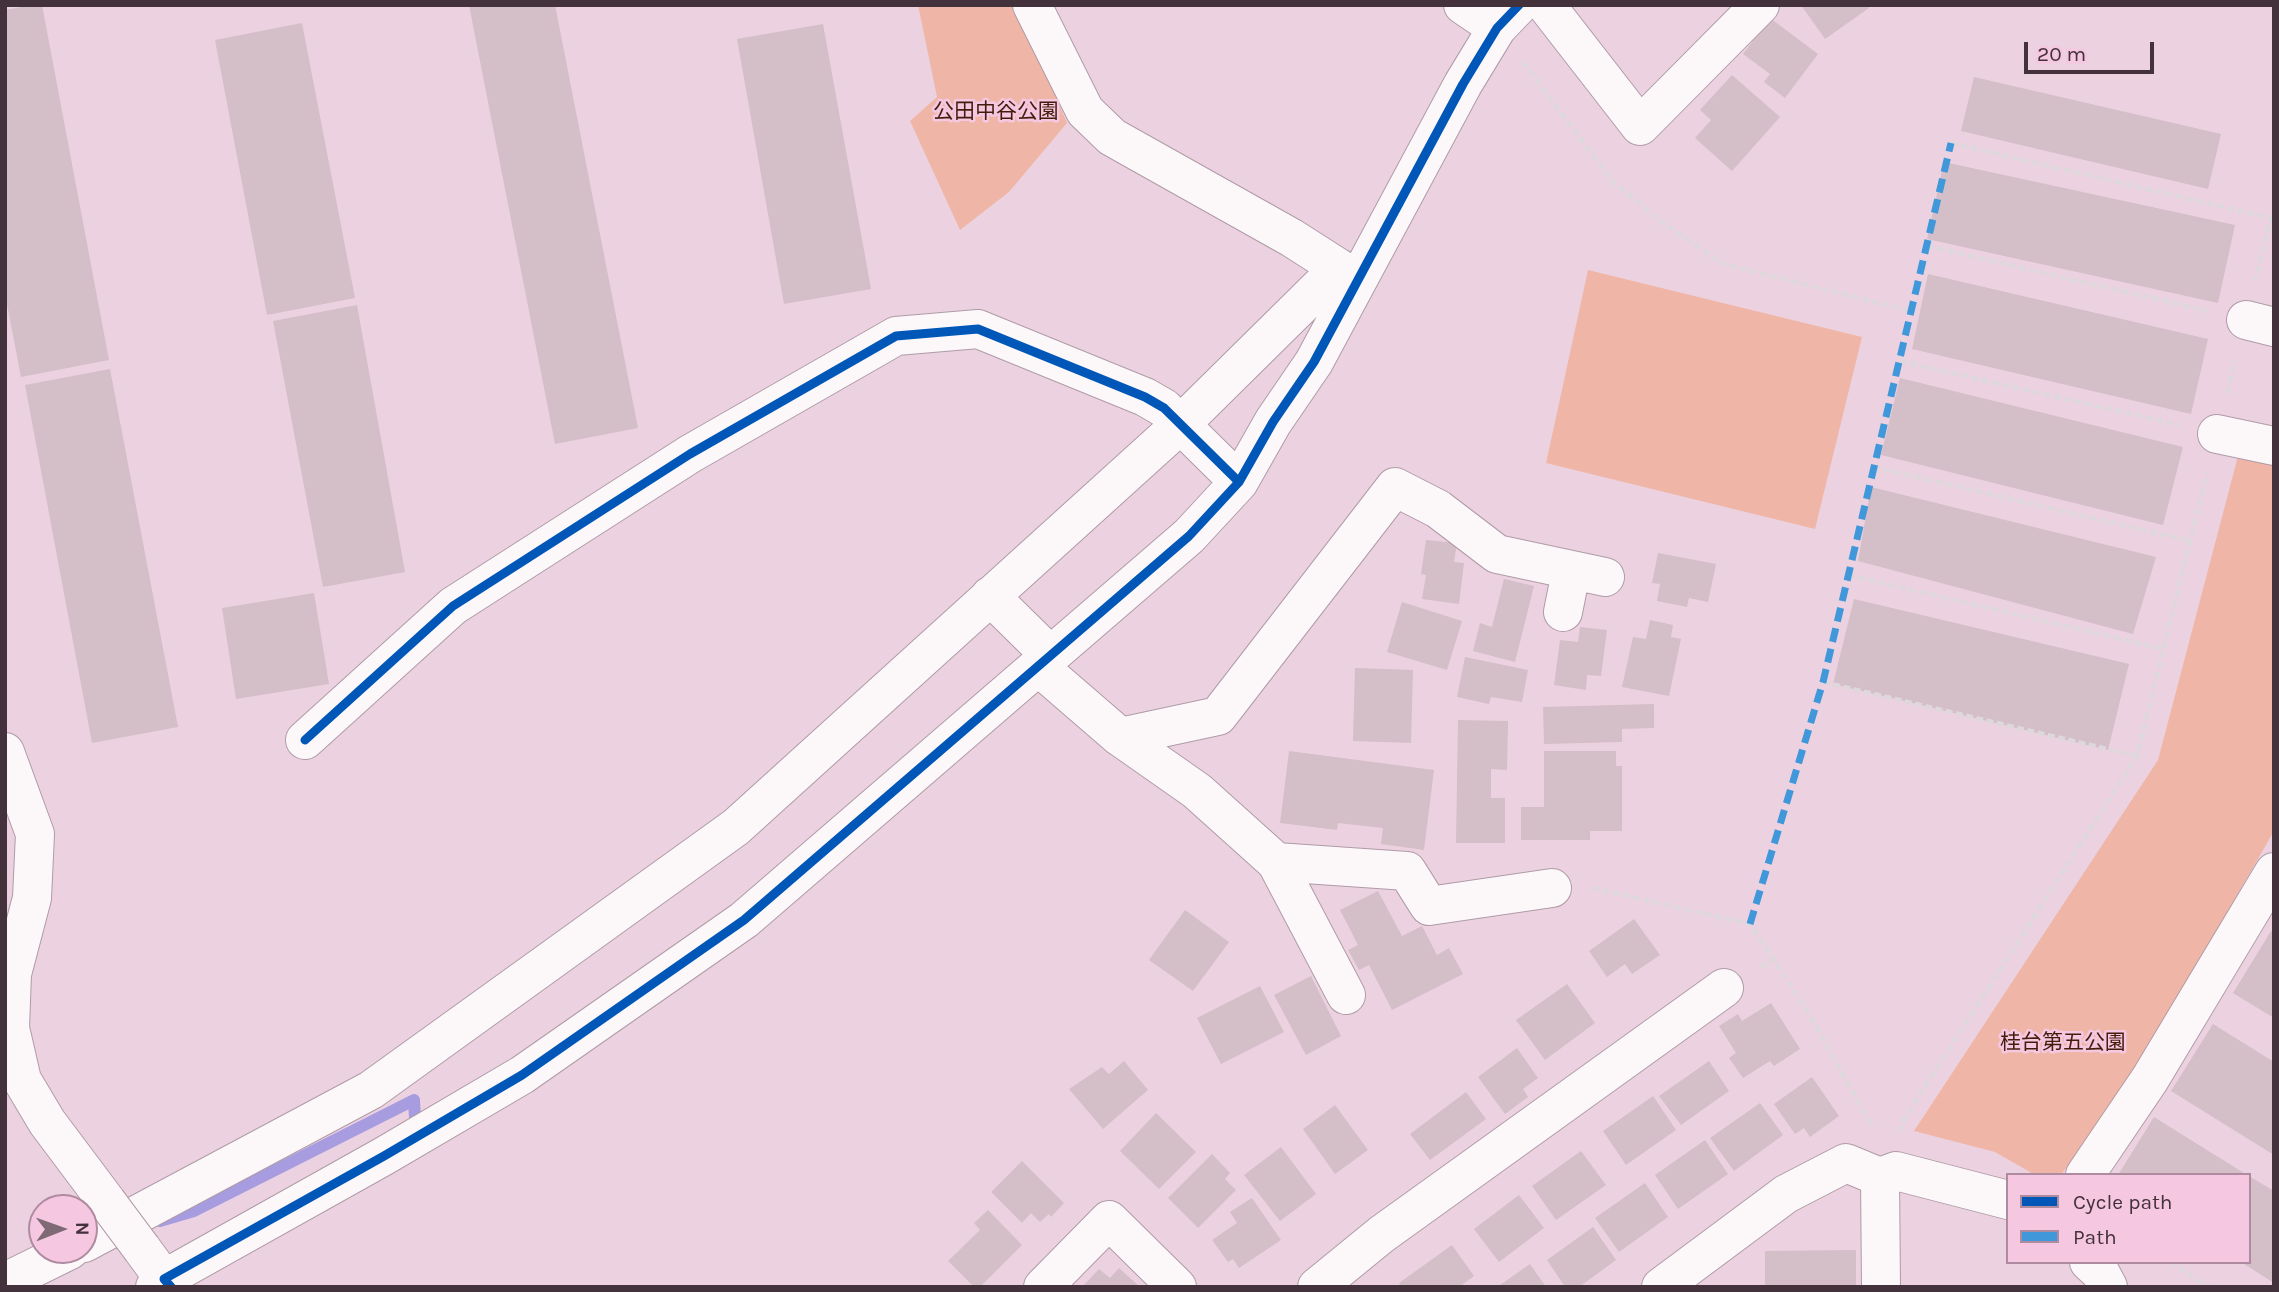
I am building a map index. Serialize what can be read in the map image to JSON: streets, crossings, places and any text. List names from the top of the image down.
{
  "parks": ["公田中谷公園", "桂台第五公園"],
  "legend": ["Cycle path", "Path"],
  "scale_bar": "20 m",
  "north": "right"
}
